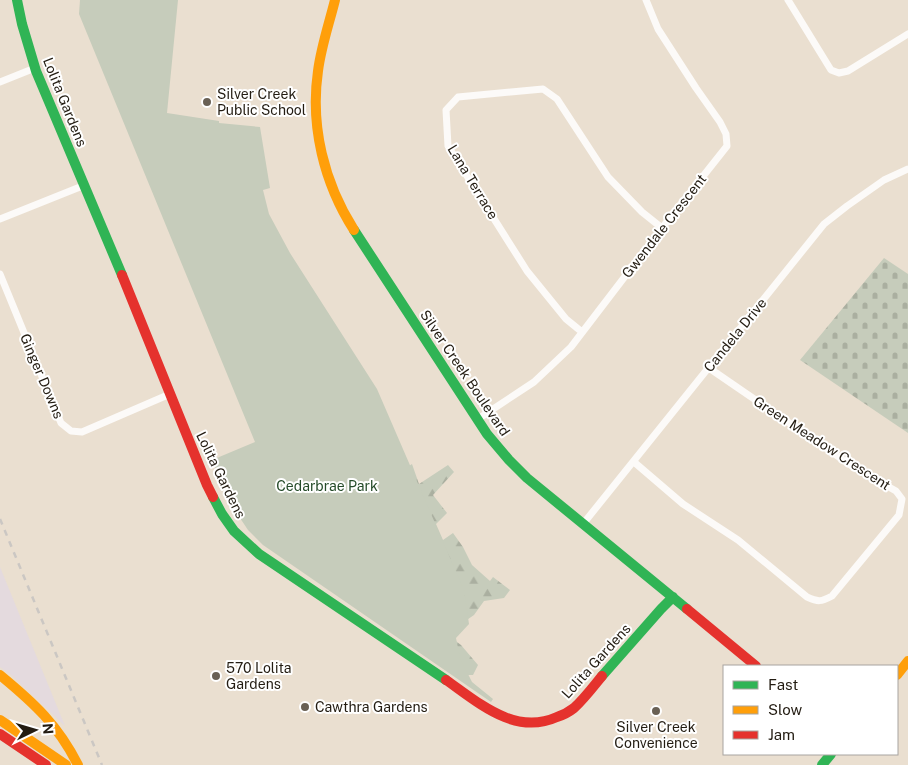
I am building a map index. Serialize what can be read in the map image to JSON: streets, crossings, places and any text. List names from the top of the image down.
{
  "streets": {
    "street": [
      "Lolita Gardens",
      "Lana Terrace",
      "Gwendale Crescent",
      "Candela Drive",
      "Silver Creek Boulevard",
      "Ginger Downs",
      "Green Meadow Crescent"
    ]
  },
  "crossings": [
    ["Lolita Gardens", "Silver Creek Boulevard"],
    ["Lolita Gardens", "Ginger Downs"],
    ["Lana Terrace", "Gwendale Crescent"],
    ["Gwendale Crescent", "Silver Creek Boulevard"],
    ["Candela Drive", "Silver Creek Boulevard"],
    ["Candela Drive", "Green Meadow Crescent"]
  ],
  "parks": ["Cedarbrae Park"],
  "places": [
    "Silver Creek Public School",
    "570 Lolita Gardens",
    "Cawthra Gardens",
    "Silver Creek Convenience"
  ],
  "legend": ["Fast", "Slow", "Jam"],
  "north": "right"
}
